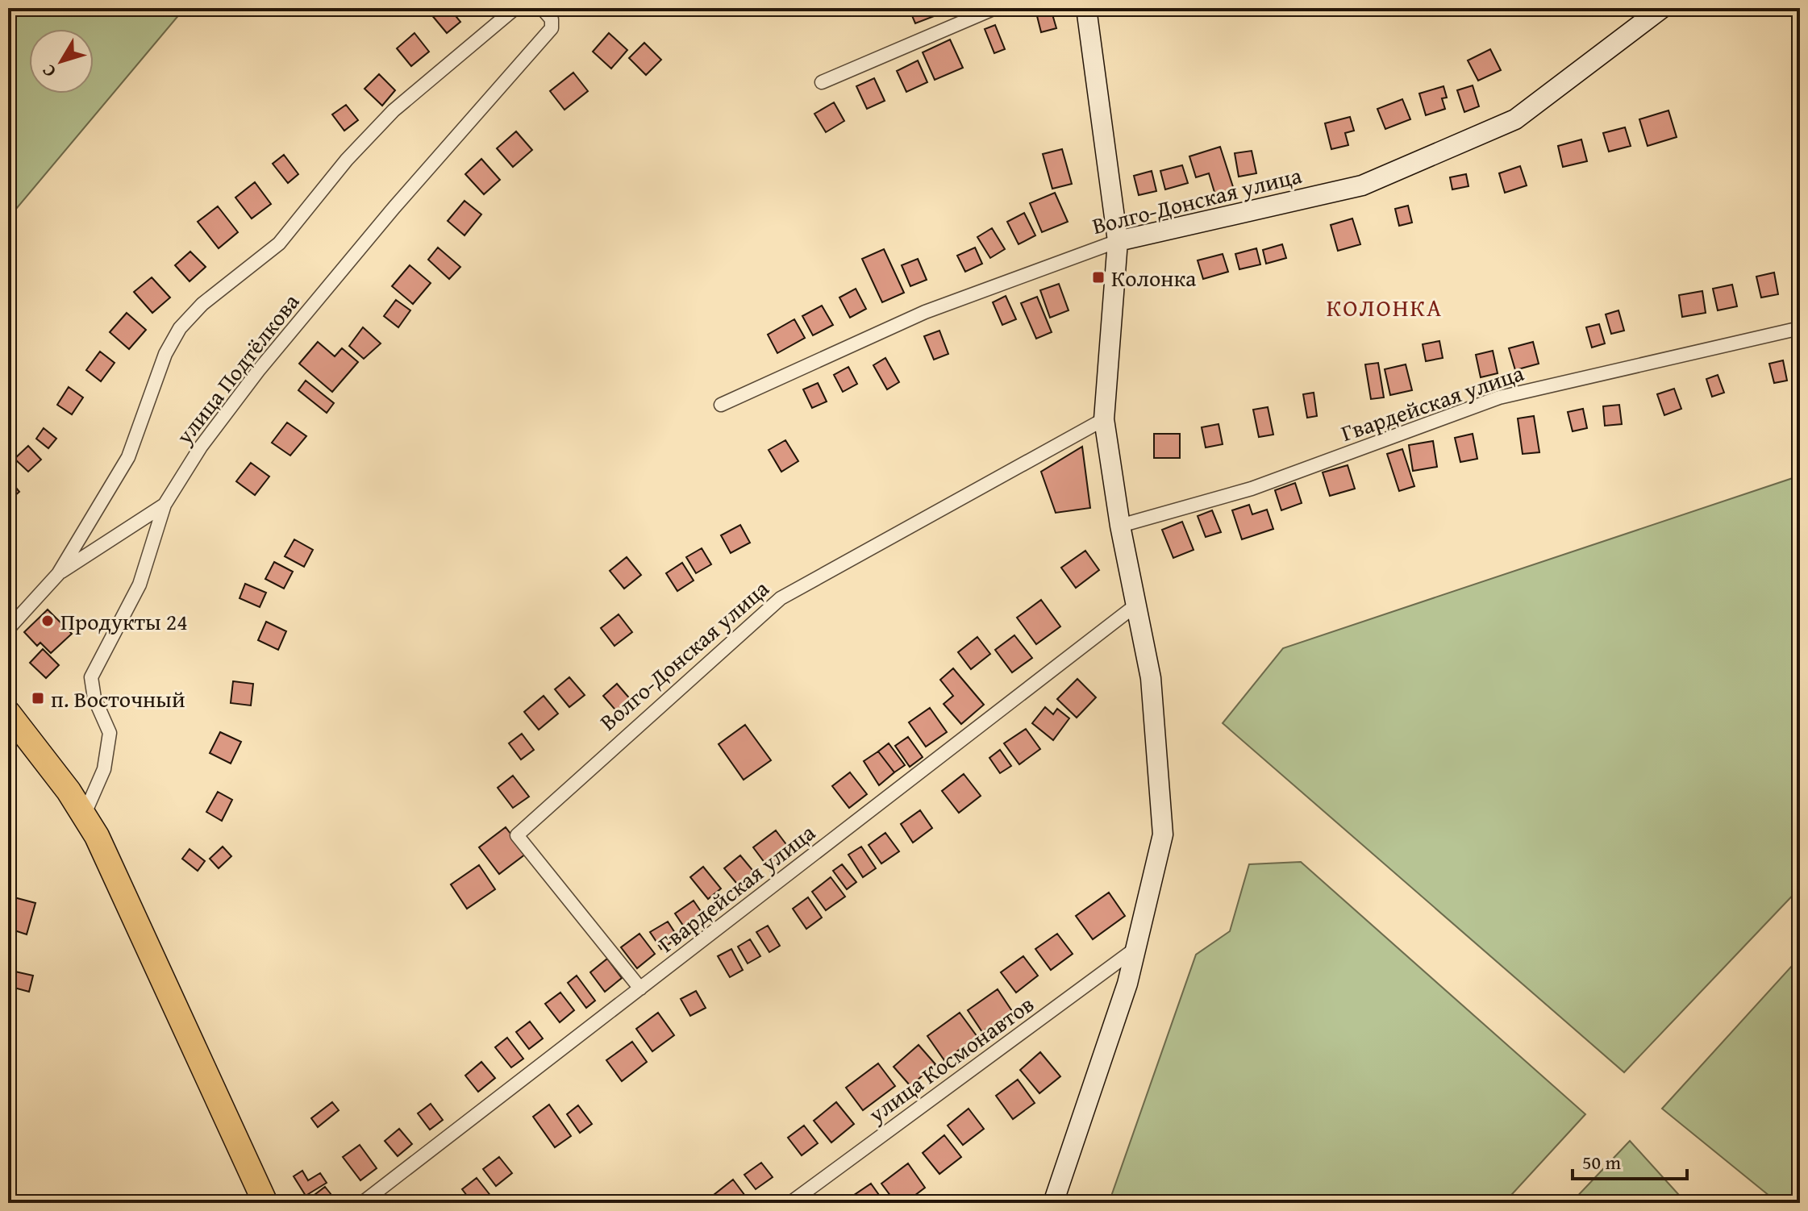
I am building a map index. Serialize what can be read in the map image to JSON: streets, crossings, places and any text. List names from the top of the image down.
{
  "streets": {
    "street": [
      "Волго-Донская улица",
      "улица Подтёлкова",
      "Гвардейская улица",
      "улица Космонавтов"
    ]
  },
  "crossings": [
    ["Волго-Донская улица", "Гвардейская улица"]
  ],
  "districts": ["КОЛОНКА"],
  "places": {
    "transit": ["Колонка", "п. Восточный"],
    "other": ["Продукты 24"]
  },
  "scale_bar": "50 m",
  "north": "bottom left"
}
